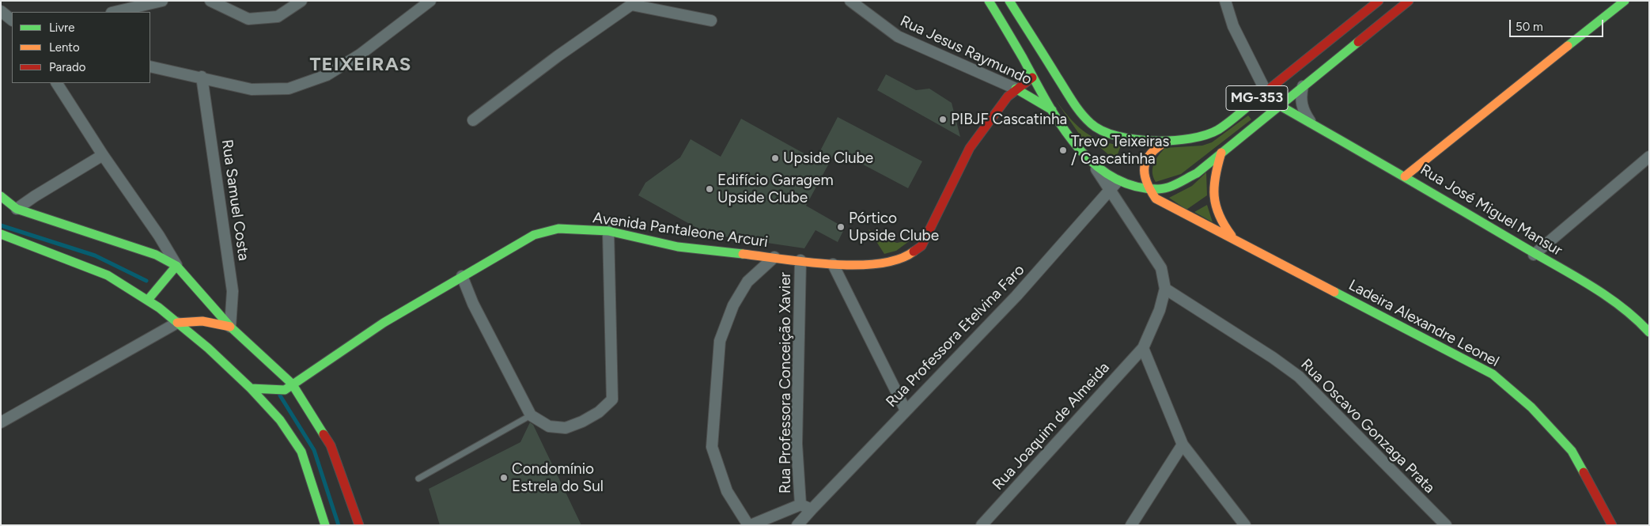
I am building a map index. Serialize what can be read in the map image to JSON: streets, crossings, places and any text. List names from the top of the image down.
{
  "streets": {
    "street": [
      "Rua Jesus Raymundo",
      "MG-353",
      "Rua Samuel Costa",
      "Rua José Miguel Mansur",
      "Avenida Pantaleone Arcuri",
      "Ladeira Alexandre Leonel",
      "Rua Professora Etelvina Faro",
      "Rua Professora Conceição Xavier",
      "Rua Joaquim de Almeida",
      "Rua Oscavo Gonzaga Prata"
    ]
  },
  "crossings": [
    ["Rua Jesus Raymundo", "MG-353"],
    ["Rua Jesus Raymundo", "Avenida Pantaleone Arcuri"],
    ["MG-353", "Rua José Miguel Mansur"],
    ["MG-353", "Avenida Pantaleone Arcuri"],
    ["MG-353", "Ladeira Alexandre Leonel"],
    ["MG-353", "Rua Professora Etelvina Faro"],
    ["Avenida Pantaleone Arcuri", "Rua Professora Conceição Xavier"],
    ["Rua Joaquim de Almeida", "Rua Oscavo Gonzaga Prata"]
  ],
  "districts": ["TEIXEIRAS"],
  "places": [
    "PIBJF Cascatinha",
    "Trevo Teixeiras / Cascatinha",
    "Upside Clube",
    "Edifício Garagem Upside Clube",
    "Pórtico Upside Clube",
    "Condomínio Estrela do Sul"
  ],
  "legend": ["Livre", "Lento", "Parado"],
  "scale_bar": "50 m"
}
